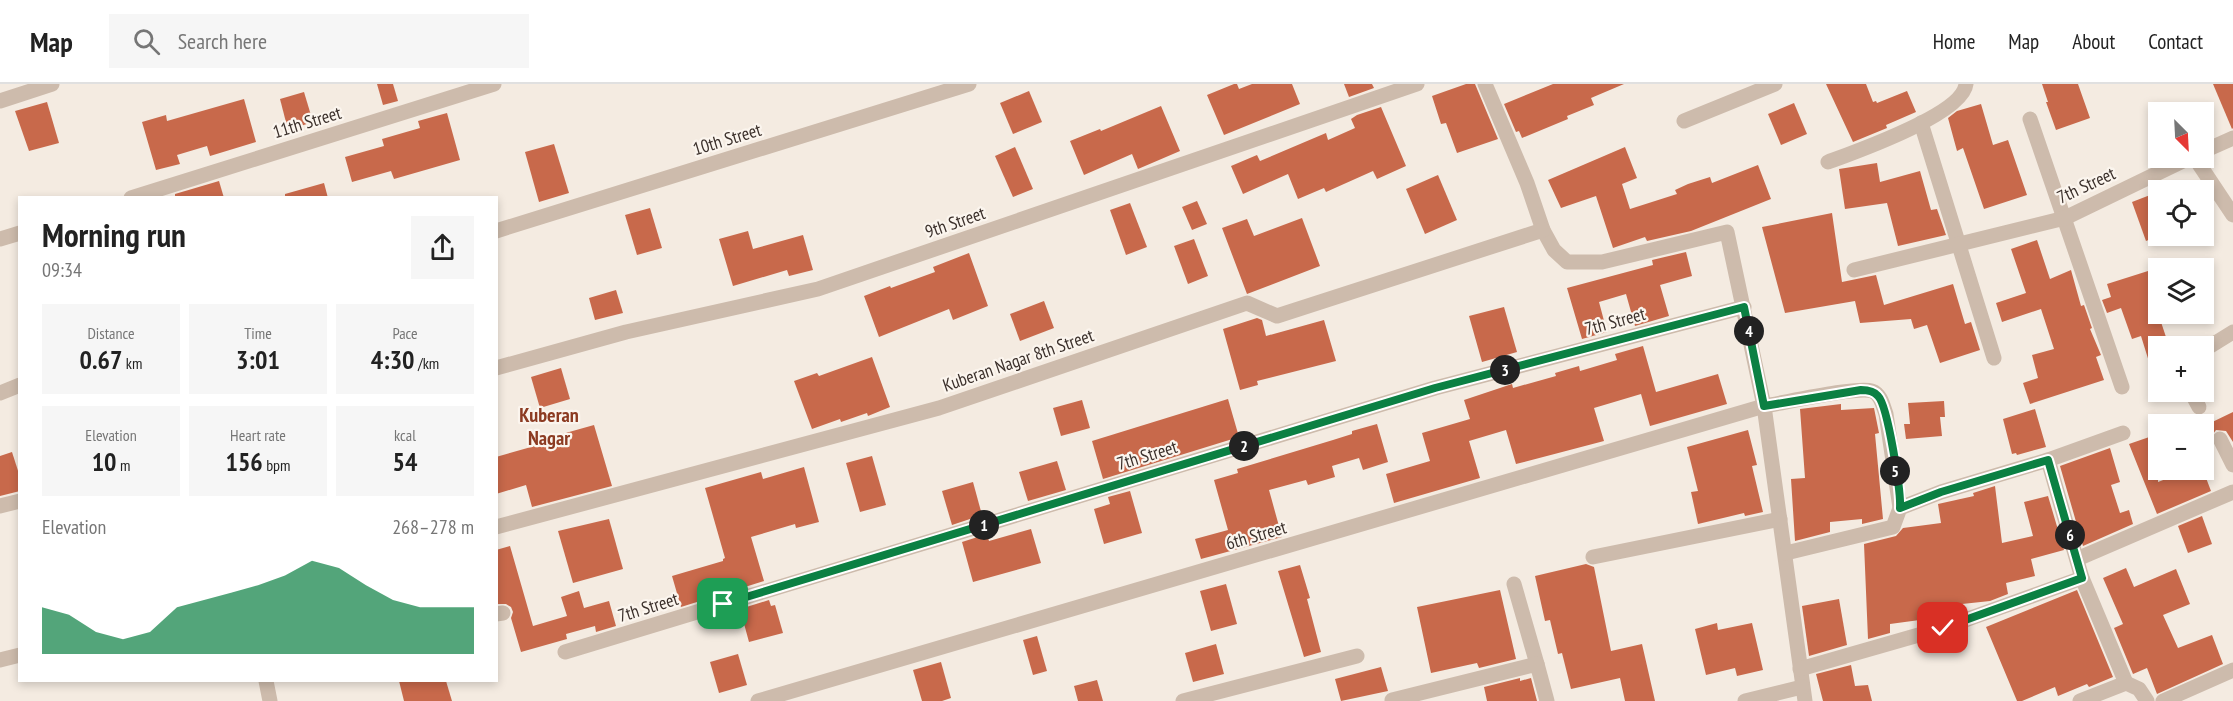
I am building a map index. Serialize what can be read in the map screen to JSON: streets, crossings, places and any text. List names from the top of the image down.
{
  "streets": {
    "street": [
      "11th Street",
      "10th Street",
      "7th Street",
      "9th Street",
      "Kuberan Nagar 8th Street",
      "6th Street"
    ]
  },
  "districts": ["Kuberan Nagar"],
  "north": "bottom right",
  "page": {
    "header": "Map",
    "search": "Search here",
    "nav": [
      "Home",
      "Map",
      "About",
      "Contact"
    ],
    "map_buttons": ["+", "−"],
    "heading": ["Morning run", "09:34"],
    "stats": [
      ["Distance", "0.67 km"],
      ["Time", "3:01"],
      ["Pace", "4:30 /km"],
      ["Elevation", "10 m"],
      ["Heart rate", "156 bpm"],
      ["kcal", "54"]
    ],
    "pins": [
      "4",
      "3",
      "2",
      "5",
      "1",
      "6"
    ],
    "chart": ["Elevation", "268–278 m"]
  }
}
